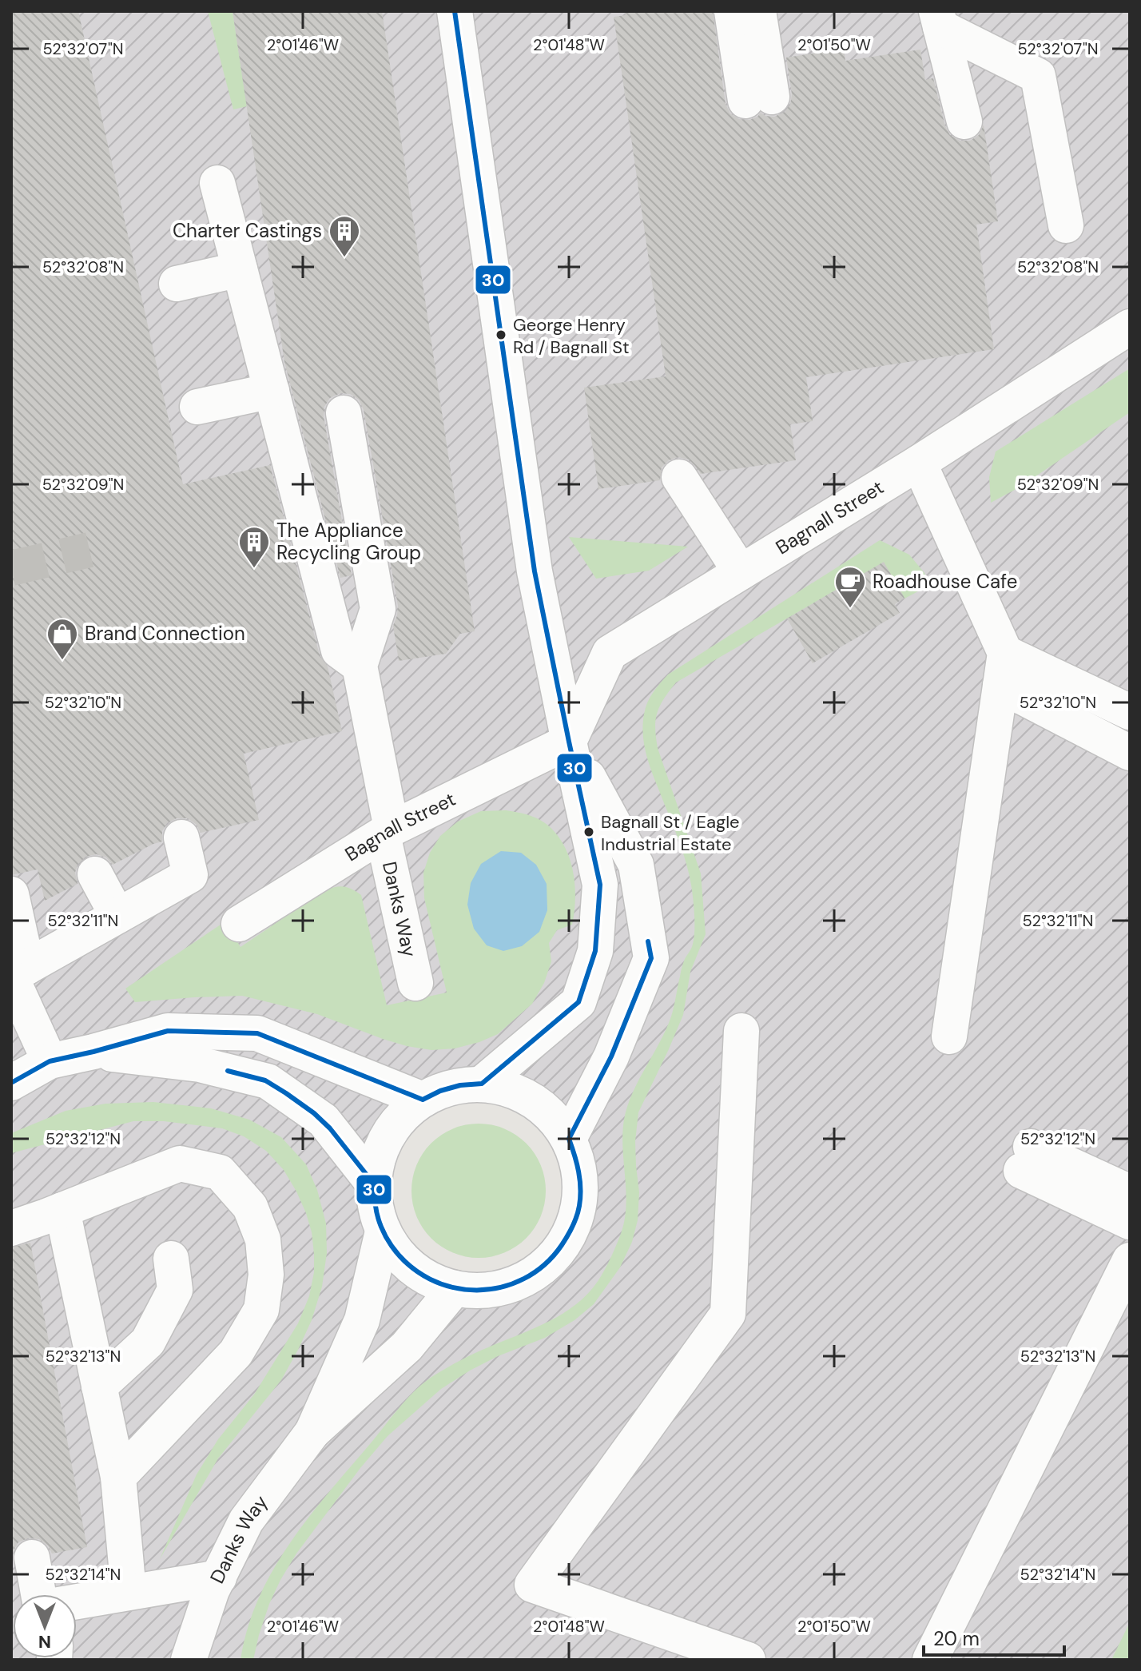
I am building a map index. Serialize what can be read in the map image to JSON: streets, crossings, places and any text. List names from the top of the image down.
{
  "streets": {
    "street": ["Bagnall Street", "Danks Way"]
  },
  "crossings": [
    ["Bagnall Street", "Danks Way"]
  ],
  "places": {
    "building": ["Charter Castings", "The Appliance Recycling Group"],
    "other": ["George Henry Rd / Bagnall St", "Bagnall St / Eagle Industrial Estate"],
    "cafe": ["Roadhouse Cafe"],
    "shop": ["Brand Connection"]
  },
  "lines": ["transit line 30"],
  "scale_bar": "20 m",
  "north": "bottom",
  "coordinates": [
    "2°01'46\"W",
    "2°01'48\"W",
    "2°01'50\"W",
    "52°32'07\"N",
    "52°32'08\"N",
    "52°32'09\"N",
    "52°32'10\"N",
    "52°32'11\"N",
    "52°32'12\"N",
    "52°32'13\"N",
    "52°32'14\"N"
  ]
}
